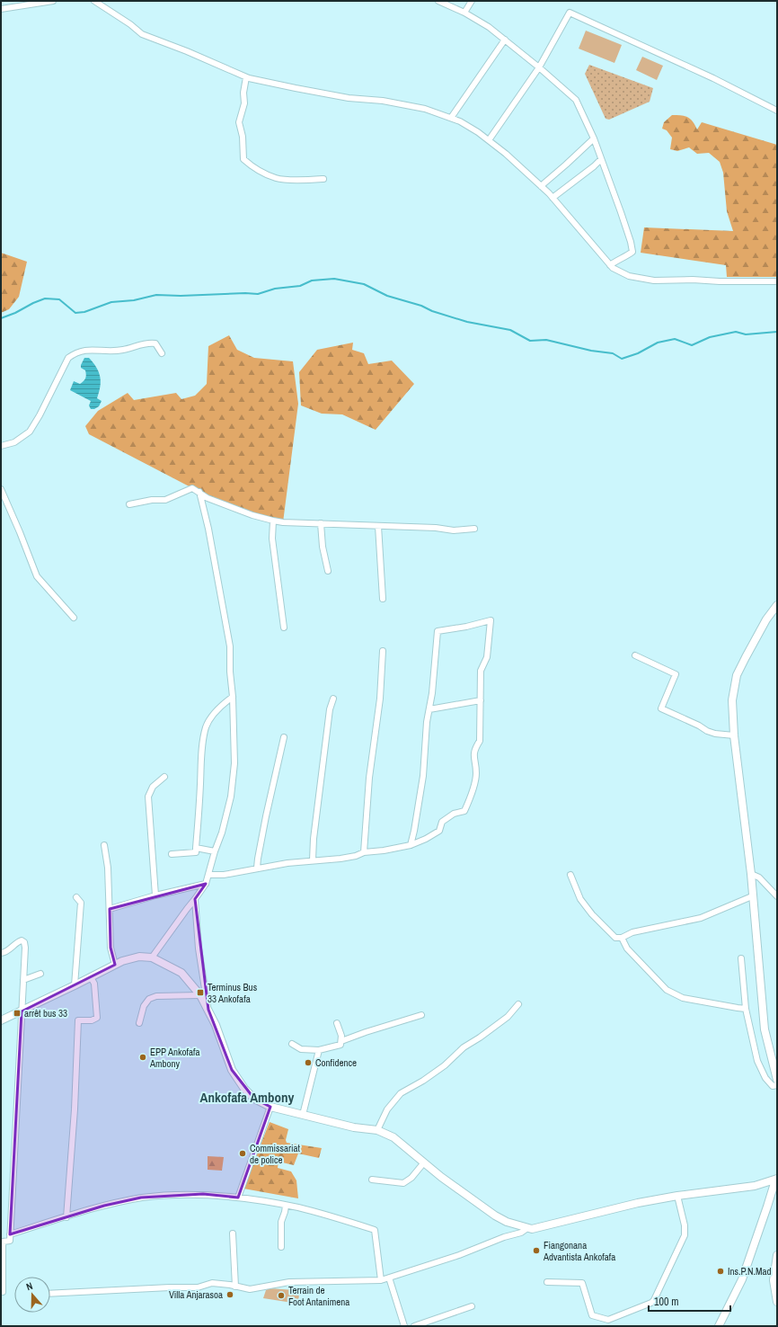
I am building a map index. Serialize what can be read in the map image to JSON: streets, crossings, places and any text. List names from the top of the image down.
{
  "districts": ["Ankofafa Ambony"],
  "places": {
    "transit": ["Terminus Bus 33 Ankofafa", "arrêt bus 33"],
    "other": [
      "EPP Ankofafa Ambony",
      "Confidence",
      "Commissariat de police",
      "Fiangonana Advantista Ankofafa",
      "Ins.P.N.Mad",
      "Villa Anjarasoa",
      "Terrain de Foot Antanimena"
    ]
  },
  "scale_bar": "100 m",
  "north": "top"
}
